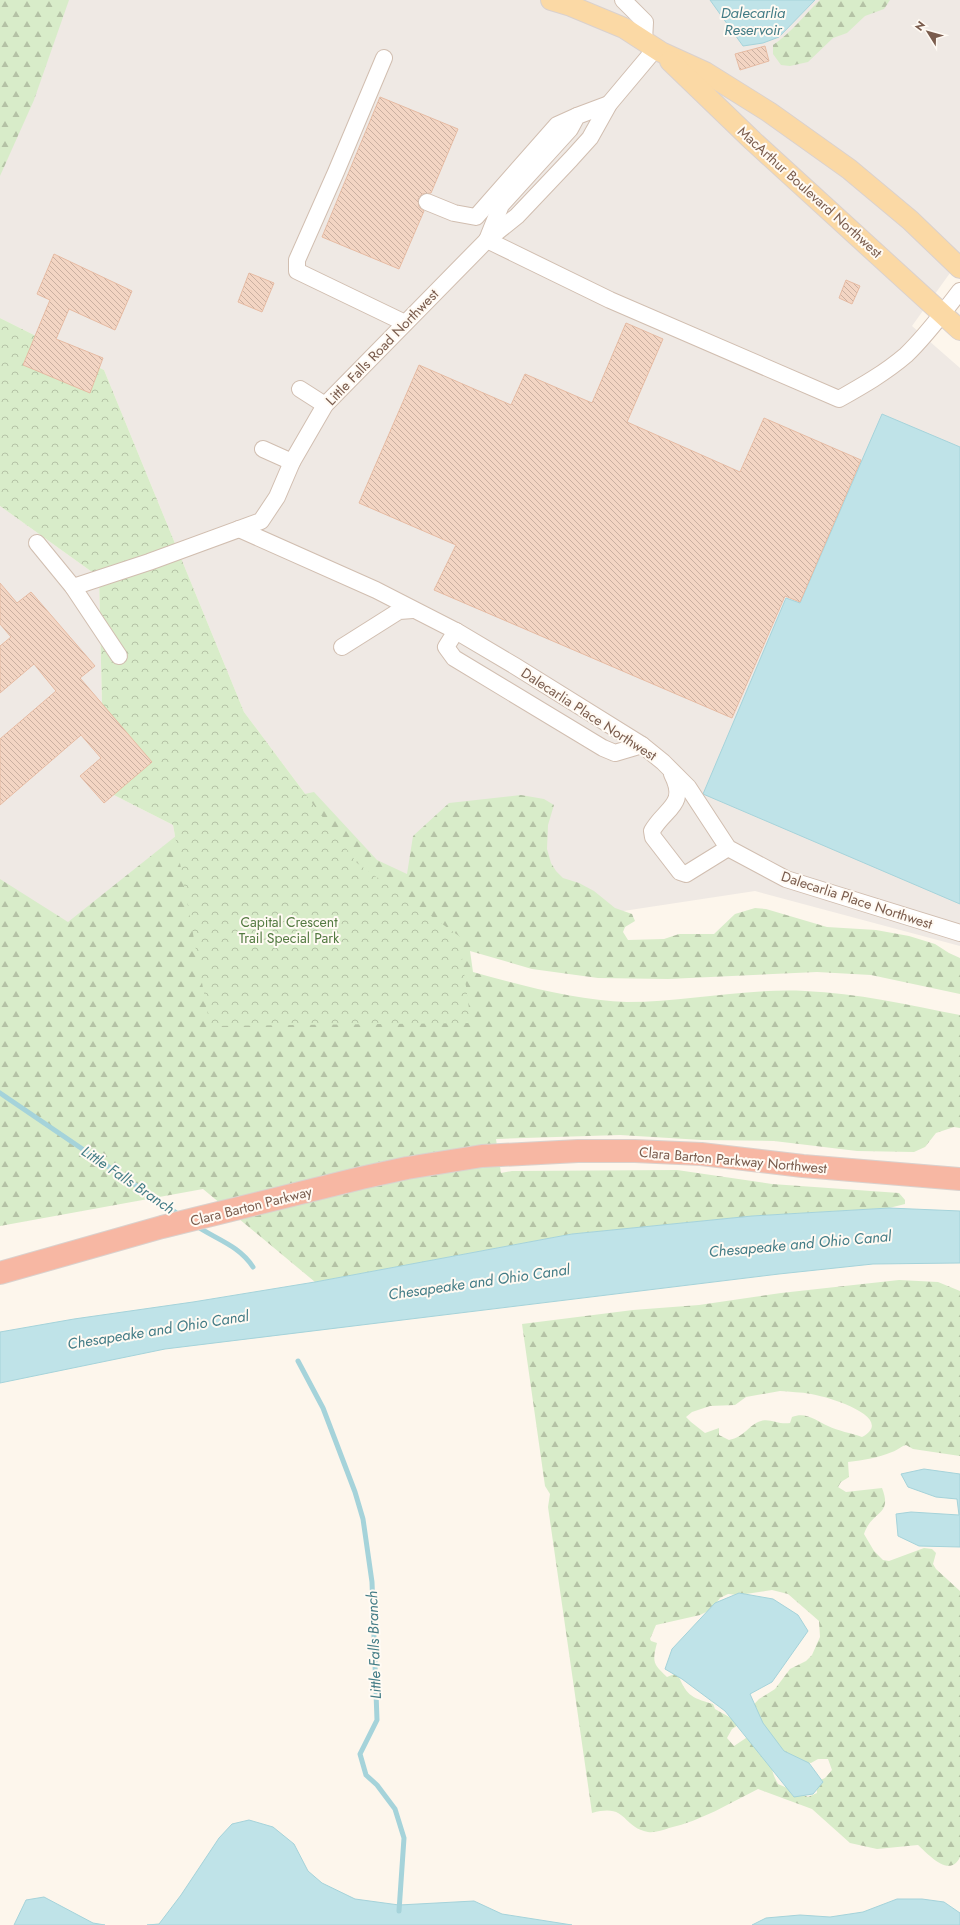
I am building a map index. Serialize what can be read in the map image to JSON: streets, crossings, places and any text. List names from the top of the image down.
{
  "streets": {
    "highway": ["Clara Barton Parkway Northwest", "Clara Barton Parkway"],
    "main road": ["MacArthur Boulevard Northwest"],
    "street": ["Little Falls Road Northwest", "Dalecarlia Place Northwest"]
  },
  "crossings": [
    ["Little Falls Road Northwest", "Dalecarlia Place Northwest"],
    ["Clara Barton Parkway Northwest", "Clara Barton Parkway"]
  ],
  "water": ["Dalecarlia Reservoir", "Little Falls Branch", "Chesapeake and Ohio Canal"],
  "parks": ["Capital Crescent Trail Special Park"],
  "north": "top left"
}
